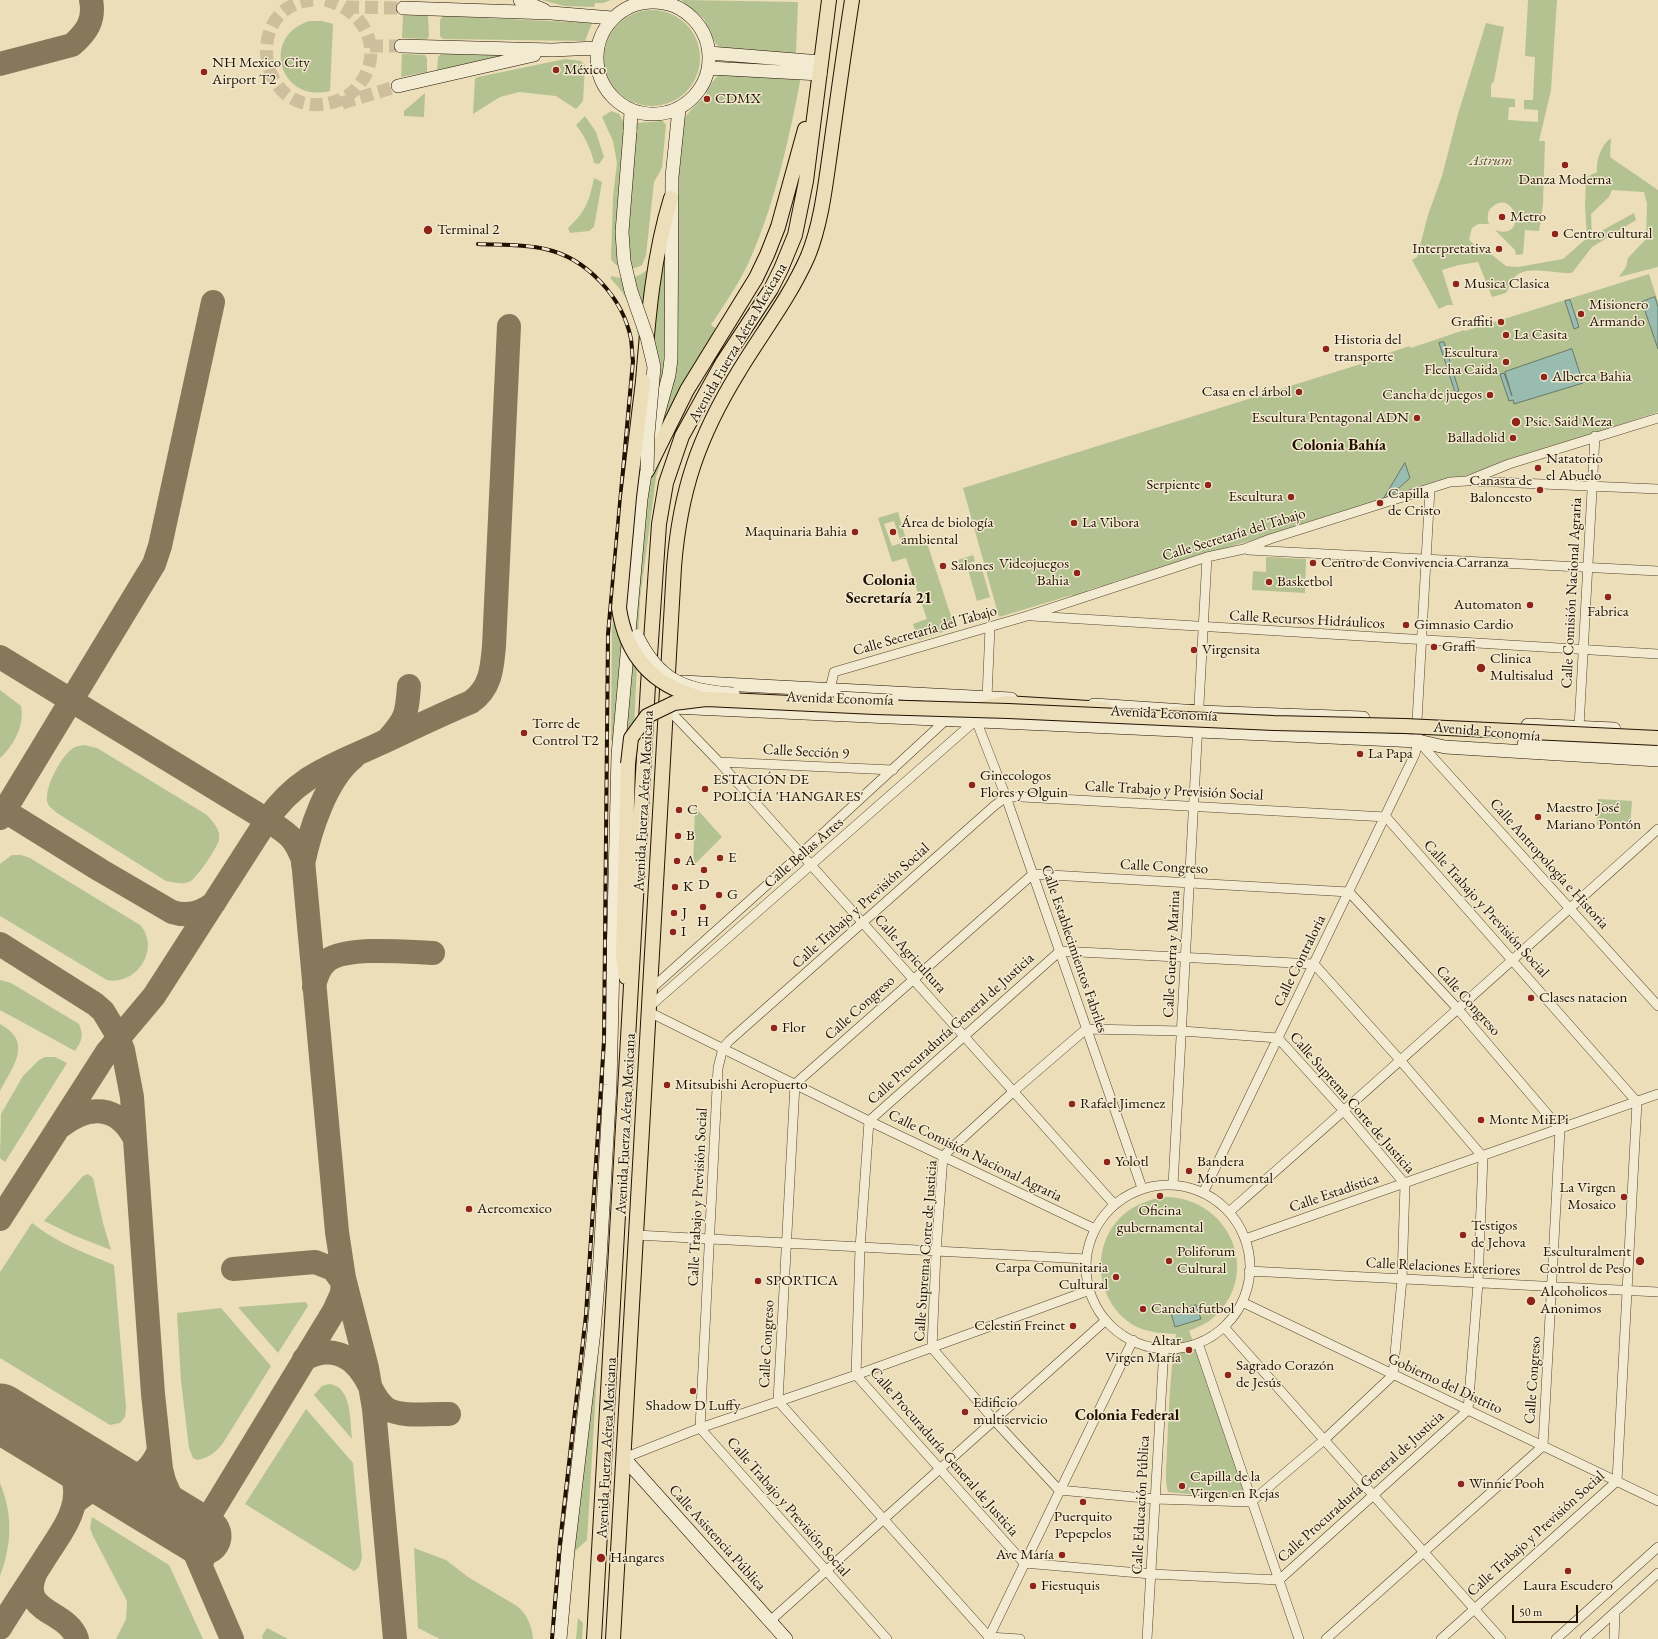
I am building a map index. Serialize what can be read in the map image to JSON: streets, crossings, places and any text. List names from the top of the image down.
{
  "streets": {
    "main road": ["Avenida Fuerza Aérea Mexicana", "Avenida Economía", "Calle Asistencia Pública"],
    "street": [
      "Calle Secretaría del Tabajo",
      "Calle Comisión Nacional Agraria",
      "Calle Recursos Hidráulicos",
      "Calle Sección 9",
      "Calle Trabajo y Previsión Social",
      "Calle Bellas Artes",
      "Calle Antropología e Historia",
      "Calle Congreso",
      "Calle Establecimientos Fabriles",
      "Calle Agricultura",
      "Calle Guerra y Marina",
      "Calle Contraloria",
      "Calle Procuraduría General de Justicia",
      "Calle Suprema Corte de Justicia",
      "Calle Estadística",
      "Calle Relaciones Exteriores",
      "Gobierno del Distrito",
      "Calle Educación Pública"
    ]
  },
  "crossings": [
    ["Avenida Fuerza Aérea Mexicana", "Calle Comisión Nacional Agraria"],
    ["Avenida Fuerza Aérea Mexicana", "Avenida Economía"],
    ["Avenida Fuerza Aérea Mexicana", "Calle Bellas Artes"],
    ["Avenida Fuerza Aérea Mexicana", "Calle Agricultura"],
    ["Avenida Fuerza Aérea Mexicana", "Calle Asistencia Pública"],
    ["Calle Secretaría del Tabajo", "Calle Comisión Nacional Agraria"],
    ["Calle Secretaría del Tabajo", "Calle Recursos Hidráulicos"],
    ["Calle Secretaría del Tabajo", "Avenida Economía"],
    ["Calle Secretaría del Tabajo", "Calle Guerra y Marina"],
    ["Calle Secretaría del Tabajo", "Calle Contraloria"],
    ["Calle Comisión Nacional Agraria", "Calle Recursos Hidráulicos"],
    ["Calle Comisión Nacional Agraria", "Avenida Economía"],
    ["Calle Comisión Nacional Agraria", "Calle Trabajo y Previsión Social"],
    ["Calle Comisión Nacional Agraria", "Calle Bellas Artes"],
    ["Calle Comisión Nacional Agraria", "Calle Congreso"],
    ["Calle Comisión Nacional Agraria", "Calle Procuraduría General de Justicia"],
    ["Calle Comisión Nacional Agraria", "Calle Suprema Corte de Justicia"],
    ["Calle Recursos Hidráulicos", "Calle Guerra y Marina"],
    ["Calle Recursos Hidráulicos", "Calle Contraloria"],
    ["Avenida Economía", "Calle Bellas Artes"],
    ["Avenida Economía", "Calle Antropología e Historia"],
    ["Avenida Economía", "Calle Establecimientos Fabriles"],
    ["Avenida Economía", "Calle Agricultura"],
    ["Avenida Economía", "Calle Guerra y Marina"],
    ["Avenida Economía", "Calle Contraloria"],
    ["Calle Sección 9", "Calle Bellas Artes"],
    ["Calle Sección 9", "Calle Agricultura"],
    ["Calle Trabajo y Previsión Social", "Calle Establecimientos Fabriles"],
    ["Calle Trabajo y Previsión Social", "Calle Agricultura"],
    ["Calle Trabajo y Previsión Social", "Calle Guerra y Marina"],
    ["Calle Trabajo y Previsión Social", "Calle Contraloria"],
    ["Calle Trabajo y Previsión Social", "Calle Estadística"],
    ["Calle Trabajo y Previsión Social", "Calle Relaciones Exteriores"],
    ["Calle Trabajo y Previsión Social", "Gobierno del Distrito"],
    ["Calle Bellas Artes", "Calle Establecimientos Fabriles"],
    ["Calle Bellas Artes", "Calle Agricultura"],
    ["Calle Antropología e Historia", "Calle Contraloria"],
    ["Calle Congreso", "Calle Establecimientos Fabriles"],
    ["Calle Congreso", "Calle Agricultura"],
    ["Calle Congreso", "Calle Guerra y Marina"],
    ["Calle Congreso", "Calle Contraloria"],
    ["Calle Congreso", "Calle Estadística"],
    ["Calle Congreso", "Calle Relaciones Exteriores"],
    ["Calle Congreso", "Gobierno del Distrito"],
    ["Calle Establecimientos Fabriles", "Calle Procuraduría General de Justicia"],
    ["Calle Establecimientos Fabriles", "Calle Suprema Corte de Justicia"],
    ["Calle Agricultura", "Calle Procuraduría General de Justicia"],
    ["Calle Agricultura", "Calle Suprema Corte de Justicia"],
    ["Calle Guerra y Marina", "Calle Suprema Corte de Justicia"],
    ["Calle Contraloria", "Calle Suprema Corte de Justicia"],
    ["Calle Procuraduría General de Justicia", "Gobierno del Distrito"],
    ["Calle Procuraduría General de Justicia", "Calle Educación Pública"],
    ["Calle Suprema Corte de Justicia", "Calle Estadística"],
    ["Calle Suprema Corte de Justicia", "Calle Relaciones Exteriores"],
    ["Calle Suprema Corte de Justicia", "Gobierno del Distrito"]
  ],
  "districts": ["Colonia Bahía", "Colonia Secretaría 21", "Colonia Federal"],
  "parks": ["Astrum"],
  "places": [
    "México",
    "NH Mexico City Airport T2",
    "CDMX",
    "Danza Moderna",
    "Metro",
    "Terminal 2",
    "Centro cultural",
    "Interpretativa",
    "Musica Clasica",
    "Misionero Armando",
    "Graffiti",
    "La Casita",
    "Historia del transporte",
    "Escultura Flecha Caida",
    "Alberca Bahia",
    "Casa en el árbol",
    "Cancha de juegos",
    "Escultura Pentagonal ADN",
    "Psic. Said Meza",
    "Balladolid",
    "Natatorio el Abuelo",
    "Serpiente",
    "Canasta de Baloncesto",
    "Escultura",
    "Capilla de Cristo",
    "La Vibora",
    "Maquinaria Bahia",
    "Área de biología ambiental",
    "Centro de Convivencia Carranza",
    "Salones",
    "Videojuegos Bahia",
    "Basketbol",
    "Fabrica",
    "Automaton",
    "Gimnasio Cardio",
    "Graffi",
    "Virgensita",
    "Clinica Multisalud",
    "Torre de Control T2",
    "La Papa",
    "Ginecologos Flores y Olguin",
    "ESTACIÓN DE POLICÍA 'HANGARES'",
    "C",
    "Maestro José Mariano Pontón",
    "B",
    "E",
    "A",
    "D",
    "K",
    "G",
    "H",
    "J",
    "I",
    "Clases natacion",
    "Flor",
    "Mitsubishi Aeropuerto",
    "Rafael Jimenez",
    "Monte MiEPi",
    "Yolotl",
    "Bandera Monumental",
    "Oficina gubernamental",
    "La Virgen Mosaico",
    "Aereomexico",
    "Testigos de Jehova",
    "Poliforum Cultural",
    "Esculturalment Control de Peso",
    "Carpa Comunitaria Cultural",
    "SPORTICA",
    "Alcoholicos Anonimos",
    "Cancha futbol",
    "Celestin Freinet",
    "Altar Virgen María",
    "Sagrado Corazón de Jesús",
    "Shadow D Luffy",
    "Edificio multiservicio",
    "Winnie Pooh",
    "Capilla de la Virgen en Rejas",
    "Puerquito Pepepelos",
    "Ave María",
    "Hangares",
    "Laura Escudero",
    "Fiestuquis"
  ],
  "scale_bar": "50 m"
}
